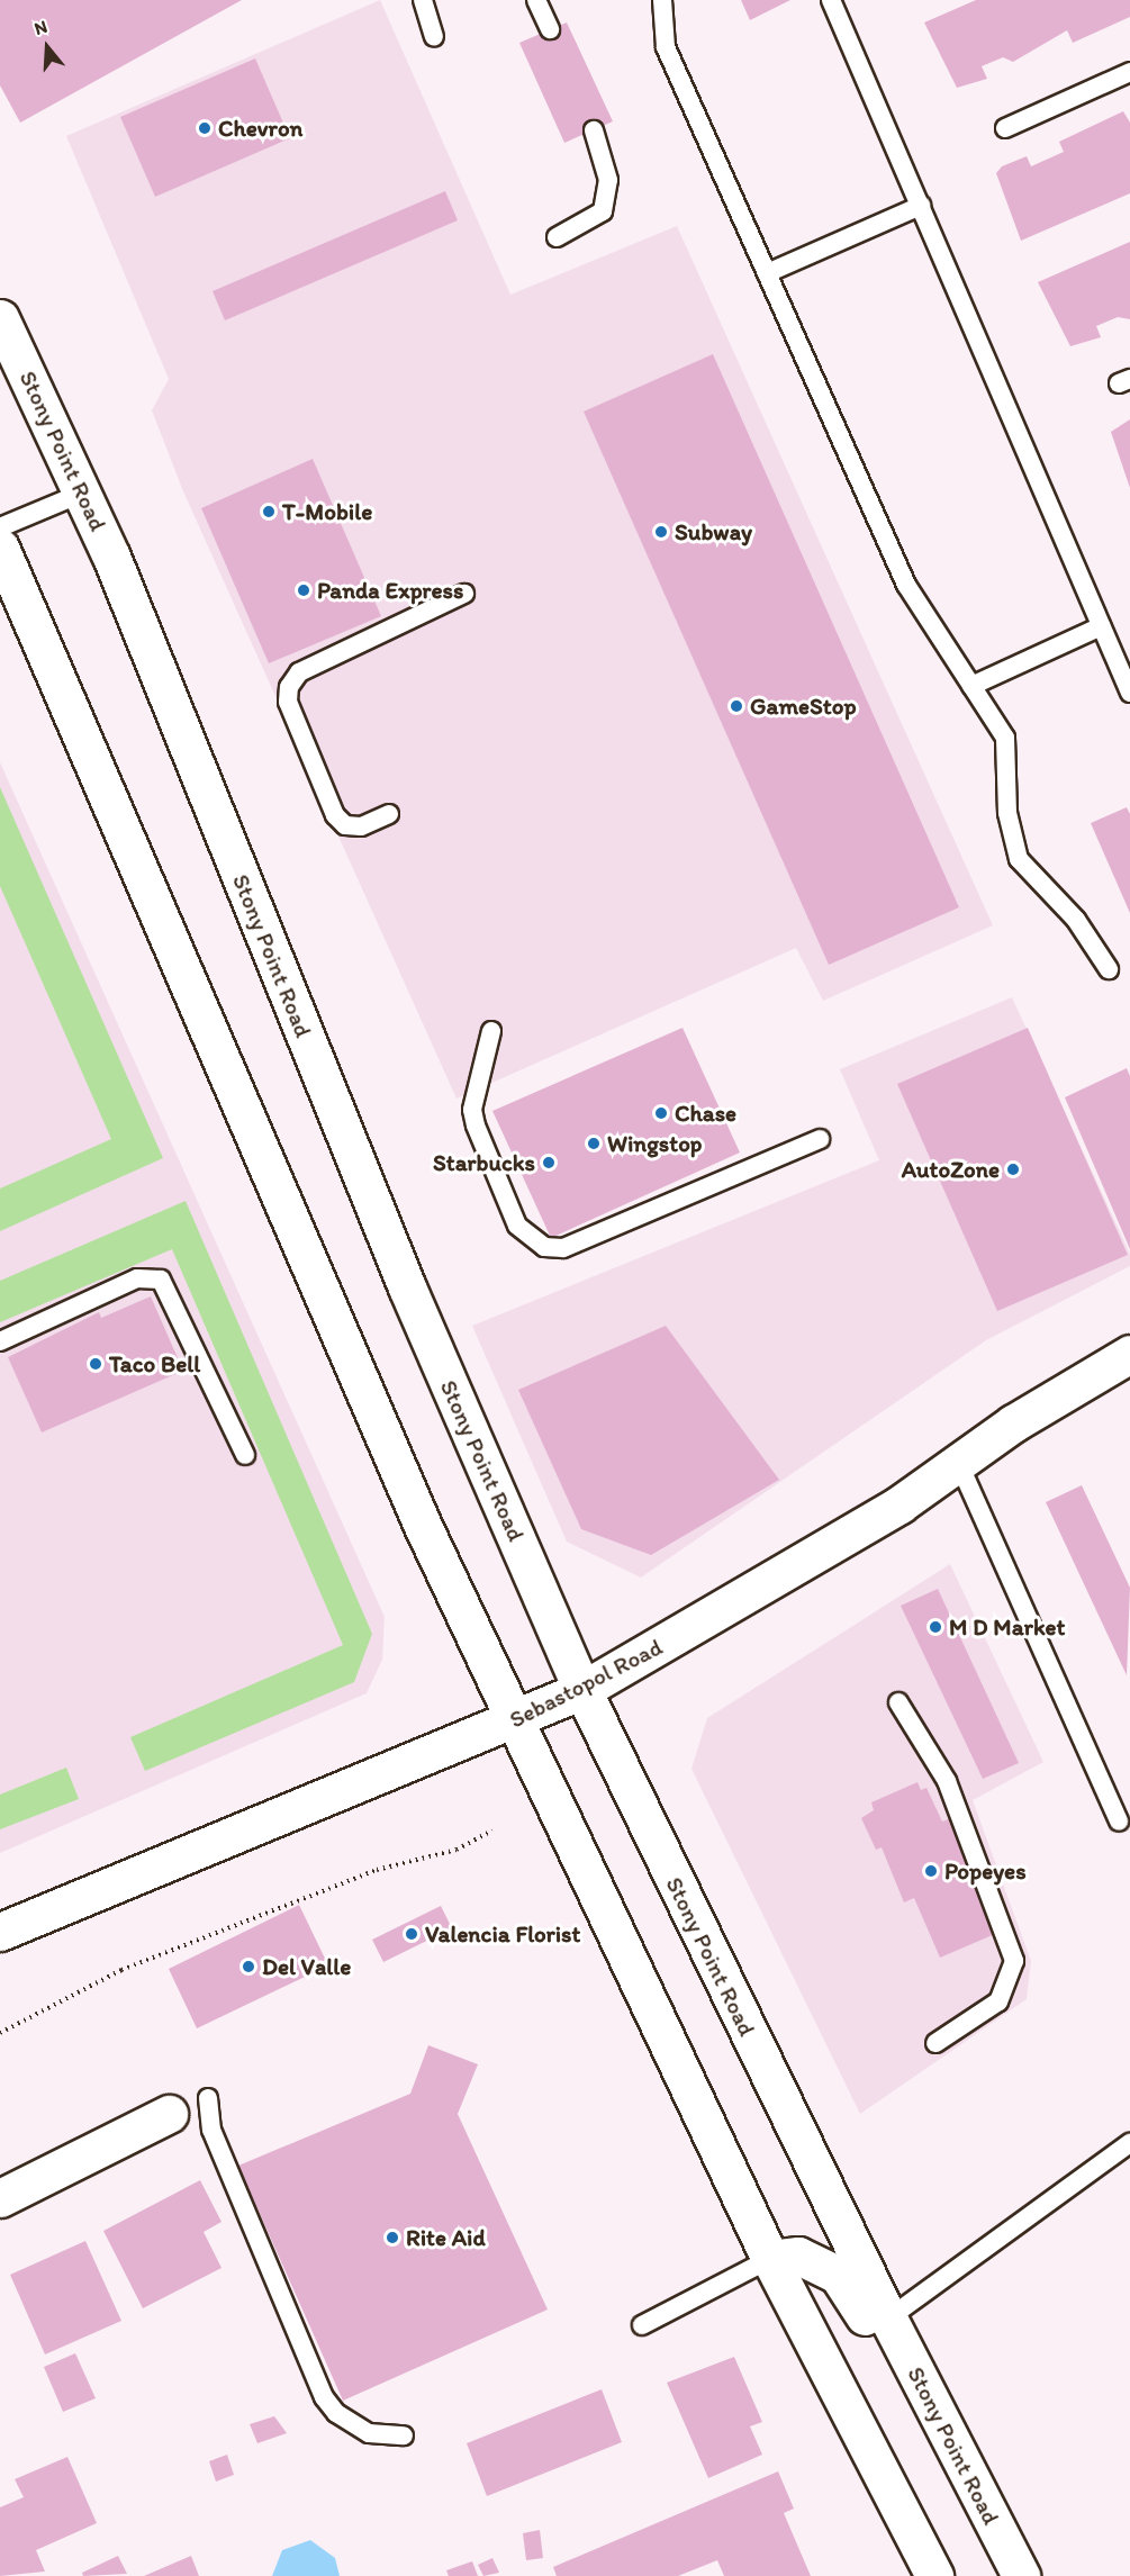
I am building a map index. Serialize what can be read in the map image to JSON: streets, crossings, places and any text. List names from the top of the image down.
{
  "streets": {
    "main road": ["Stony Point Road", "Sebastopol Road"]
  },
  "crossings": [
    ["Stony Point Road", "Sebastopol Road"]
  ],
  "places": [
    "Chevron",
    "T-Mobile",
    "Subway",
    "Panda Express",
    "GameStop",
    "Chase",
    "Wingstop",
    "Starbucks",
    "AutoZone",
    "Taco Bell",
    "M D Market",
    "Popeyes",
    "Valencia Florist",
    "Del Valle",
    "Rite Aid"
  ],
  "north": "top"
}
